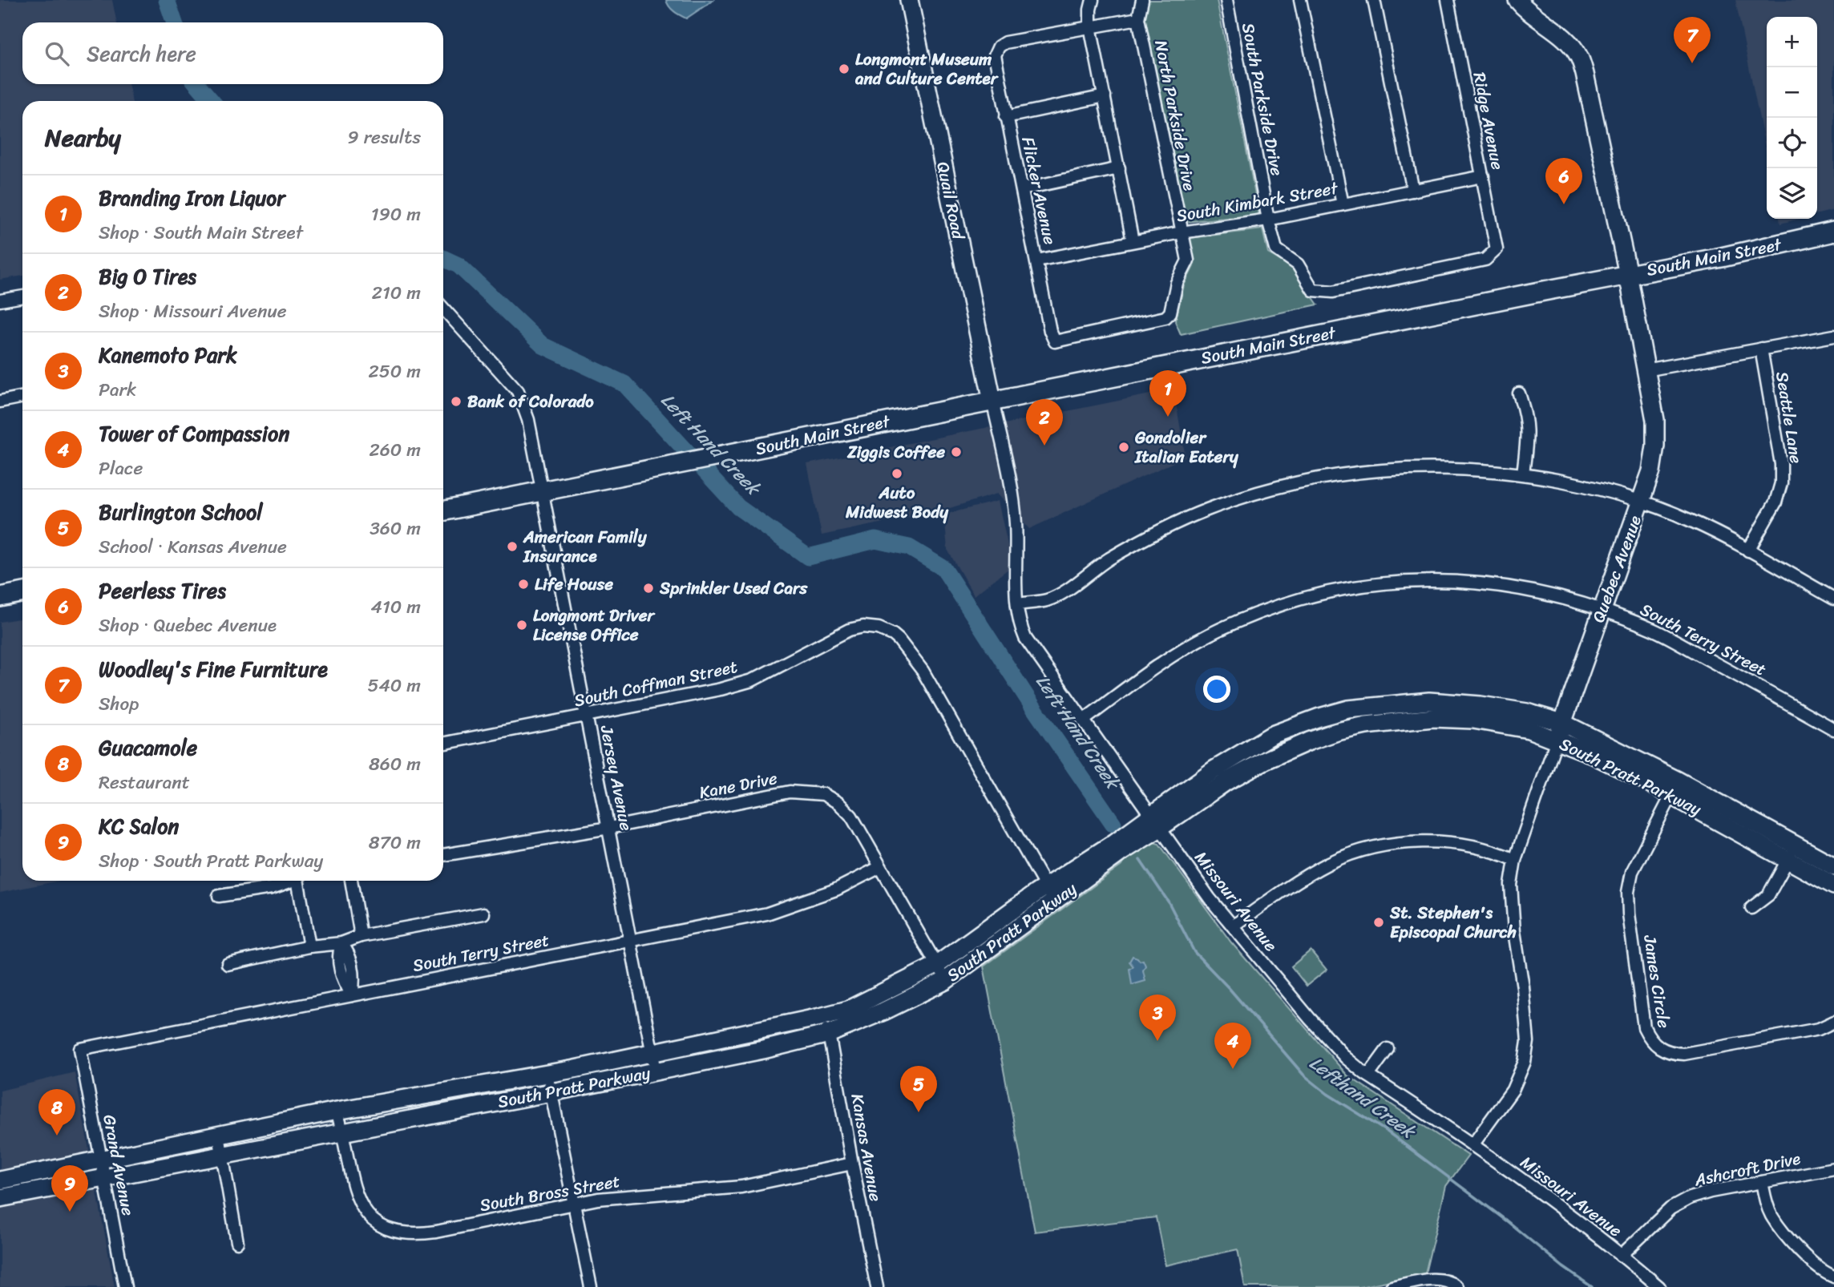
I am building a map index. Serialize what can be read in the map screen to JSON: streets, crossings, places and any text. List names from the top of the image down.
{
  "streets": {
    "main road": ["South Main Street"],
    "street": [
      "South Parkside Drive",
      "North Parkside Drive",
      "Ridge Avenue",
      "Flicker Avenue",
      "Quail Road",
      "South Kimbark Street",
      "Seattle Lane",
      "Quebec Avenue",
      "South Terry Street",
      "South Coffman Street",
      "South Pratt Parkway",
      "Jersey Avenue",
      "Kane Drive",
      "Missouri Avenue",
      "James Circle",
      "Kansas Avenue",
      "Grand Avenue",
      "Ashcroft Drive",
      "South Bross Street"
    ]
  },
  "crossings": [
    ["South Parkside Drive", "Ridge Avenue"],
    ["South Parkside Drive", "South Kimbark Street"],
    ["North Parkside Drive", "Flicker Avenue"],
    ["North Parkside Drive", "South Kimbark Street"],
    ["Ridge Avenue", "South Kimbark Street"],
    ["Flicker Avenue", "South Kimbark Street"],
    ["Quail Road", "South Main Street"],
    ["Quail Road", "Missouri Avenue"],
    ["South Main Street", "Quebec Avenue"],
    ["South Main Street", "Jersey Avenue"],
    ["South Main Street", "Missouri Avenue"],
    ["Quebec Avenue", "South Terry Street"],
    ["Quebec Avenue", "South Pratt Parkway"],
    ["Quebec Avenue", "Missouri Avenue"],
    ["South Terry Street", "Jersey Avenue"],
    ["South Terry Street", "Kane Drive"],
    ["South Terry Street", "Missouri Avenue"],
    ["South Terry Street", "Grand Avenue"],
    ["South Coffman Street", "South Pratt Parkway"],
    ["South Coffman Street", "Jersey Avenue"],
    ["South Pratt Parkway", "Jersey Avenue"],
    ["South Pratt Parkway", "Kane Drive"],
    ["South Pratt Parkway", "Missouri Avenue"],
    ["South Pratt Parkway", "James Circle"],
    ["South Pratt Parkway", "Kansas Avenue"],
    ["South Pratt Parkway", "Grand Avenue"],
    ["South Pratt Parkway", "South Bross Street"],
    ["Jersey Avenue", "Kane Drive"],
    ["Missouri Avenue", "Ashcroft Drive"],
    ["Kansas Avenue", "South Bross Street"]
  ],
  "water": ["Left Hand Creek", "Lefthand Creek"],
  "places": [
    "Longmont Museum and Culture Center",
    "Bank of Colorado",
    "Gondolier Italian Eatery",
    "Ziggis Coffee",
    "Auto Midwest Body",
    "American Family Insurance",
    "Life House",
    "Sprinkler Used Cars",
    "Longmont Driver License Office",
    "St. Stephen's Episcopal Church"
  ],
  "page": {
    "map_buttons": ["+", "−"],
    "pins": [
      "7",
      "6",
      "1",
      "2",
      "3",
      "4",
      "5",
      "8",
      "9"
    ],
    "search": "Search here",
    "heading": ["Nearby", "9 results"],
    "list": [
      {
        "mark": "1",
        "name": "Branding Iron Liquor",
        "note": "Shop · South Main Street",
        "value": "190 m"
      },
      {
        "mark": "2",
        "name": "Big O Tires",
        "note": "Shop · Missouri Avenue",
        "value": "210 m"
      },
      {
        "mark": "3",
        "name": "Kanemoto Park",
        "note": "Park",
        "value": "250 m"
      },
      {
        "mark": "4",
        "name": "Tower of Compassion",
        "note": "Place",
        "value": "260 m"
      },
      {
        "mark": "5",
        "name": "Burlington School",
        "note": "School · Kansas Avenue",
        "value": "360 m"
      },
      {
        "mark": "6",
        "name": "Peerless Tires",
        "note": "Shop · Quebec Avenue",
        "value": "410 m"
      },
      {
        "mark": "7",
        "name": "Woodley's Fine Furniture",
        "note": "Shop",
        "value": "540 m"
      },
      {
        "mark": "8",
        "name": "Guacamole",
        "note": "Restaurant",
        "value": "860 m"
      },
      {
        "mark": "9",
        "name": "KC Salon",
        "note": "Shop · South Pratt Parkway",
        "value": "870 m"
      }
    ]
  }
}
